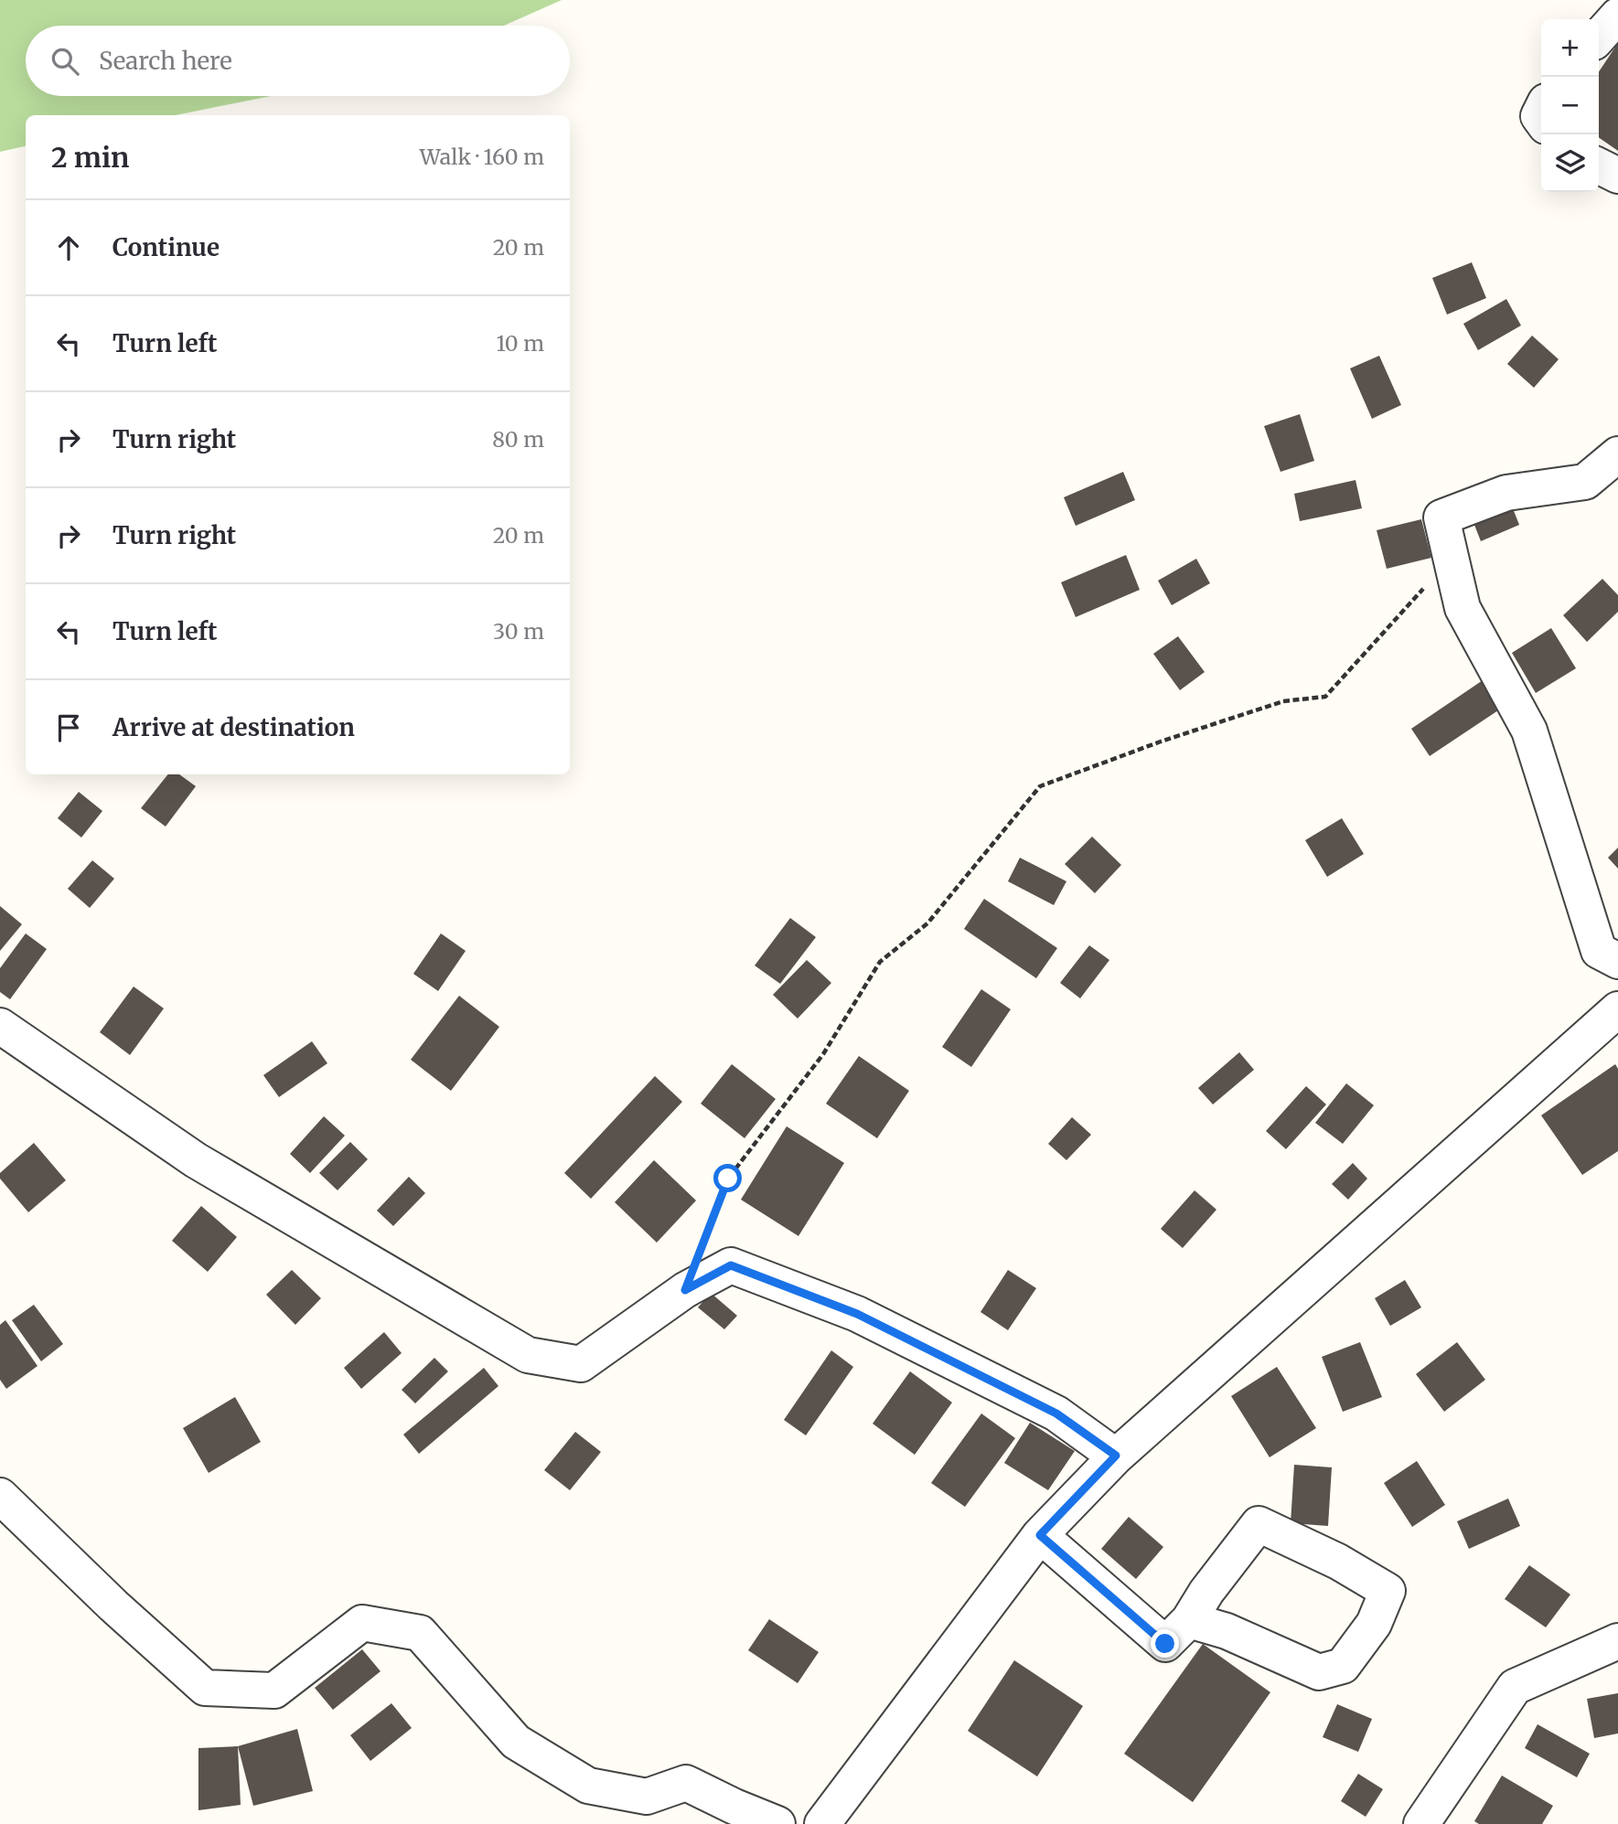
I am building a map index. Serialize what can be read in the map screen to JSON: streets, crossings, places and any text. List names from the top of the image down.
{
  "page": {
    "map_buttons": ["+", "−"],
    "search": "Search here",
    "heading": ["2 min", "Walk · 160 m"],
    "list": [
      ["Continue", "20 m"],
      ["Turn left", "10 m"],
      ["Turn right", "80 m"],
      ["Turn right", "20 m"],
      ["Turn left", "30 m"],
      "Arrive at destination"
    ]
  }
}
